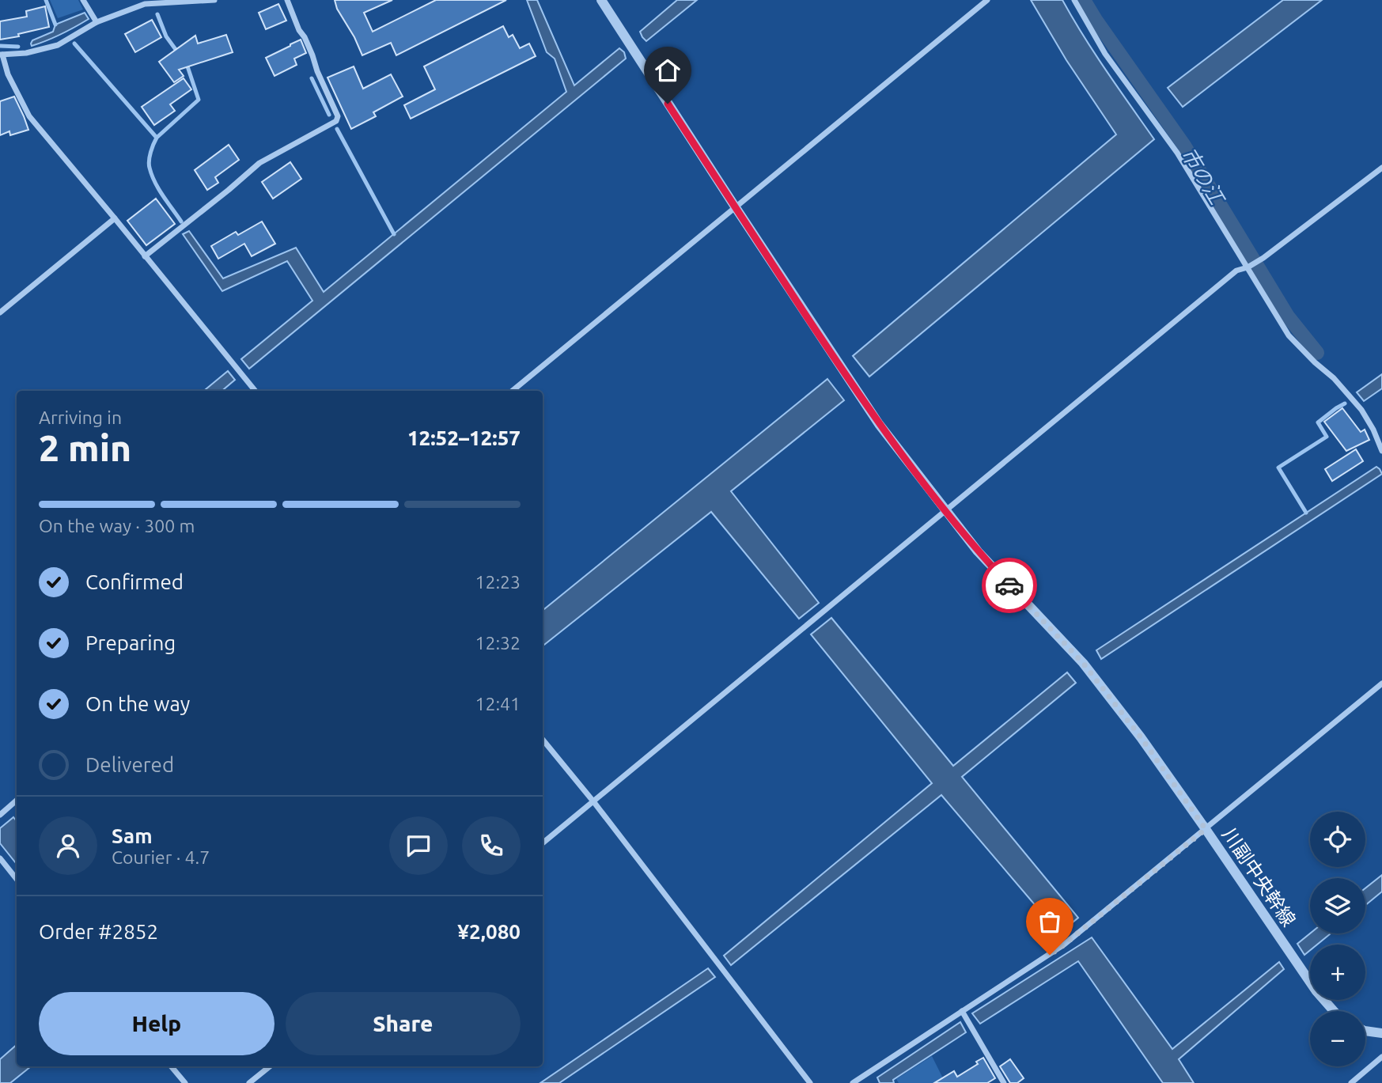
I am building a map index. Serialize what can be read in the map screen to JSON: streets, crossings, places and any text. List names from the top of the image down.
{
  "streets": {
    "street": ["川副中央幹線"]
  },
  "water": ["市の江"],
  "page": {
    "heading": ["2 min", "Arriving in", "12:52–12:57"],
    "panel": [
      "Sam",
      "Courier · 4.7",
      "Order #2852",
      "¥2,080"
    ],
    "bar": "On the way · 300 m",
    "list": [
      ["Confirmed", "12:23"],
      ["Preparing", "12:32"],
      ["On the way", "12:41"],
      "Delivered"
    ],
    "map_buttons": ["+", "−"],
    "buttons": ["Help", "Share"]
  }
}
